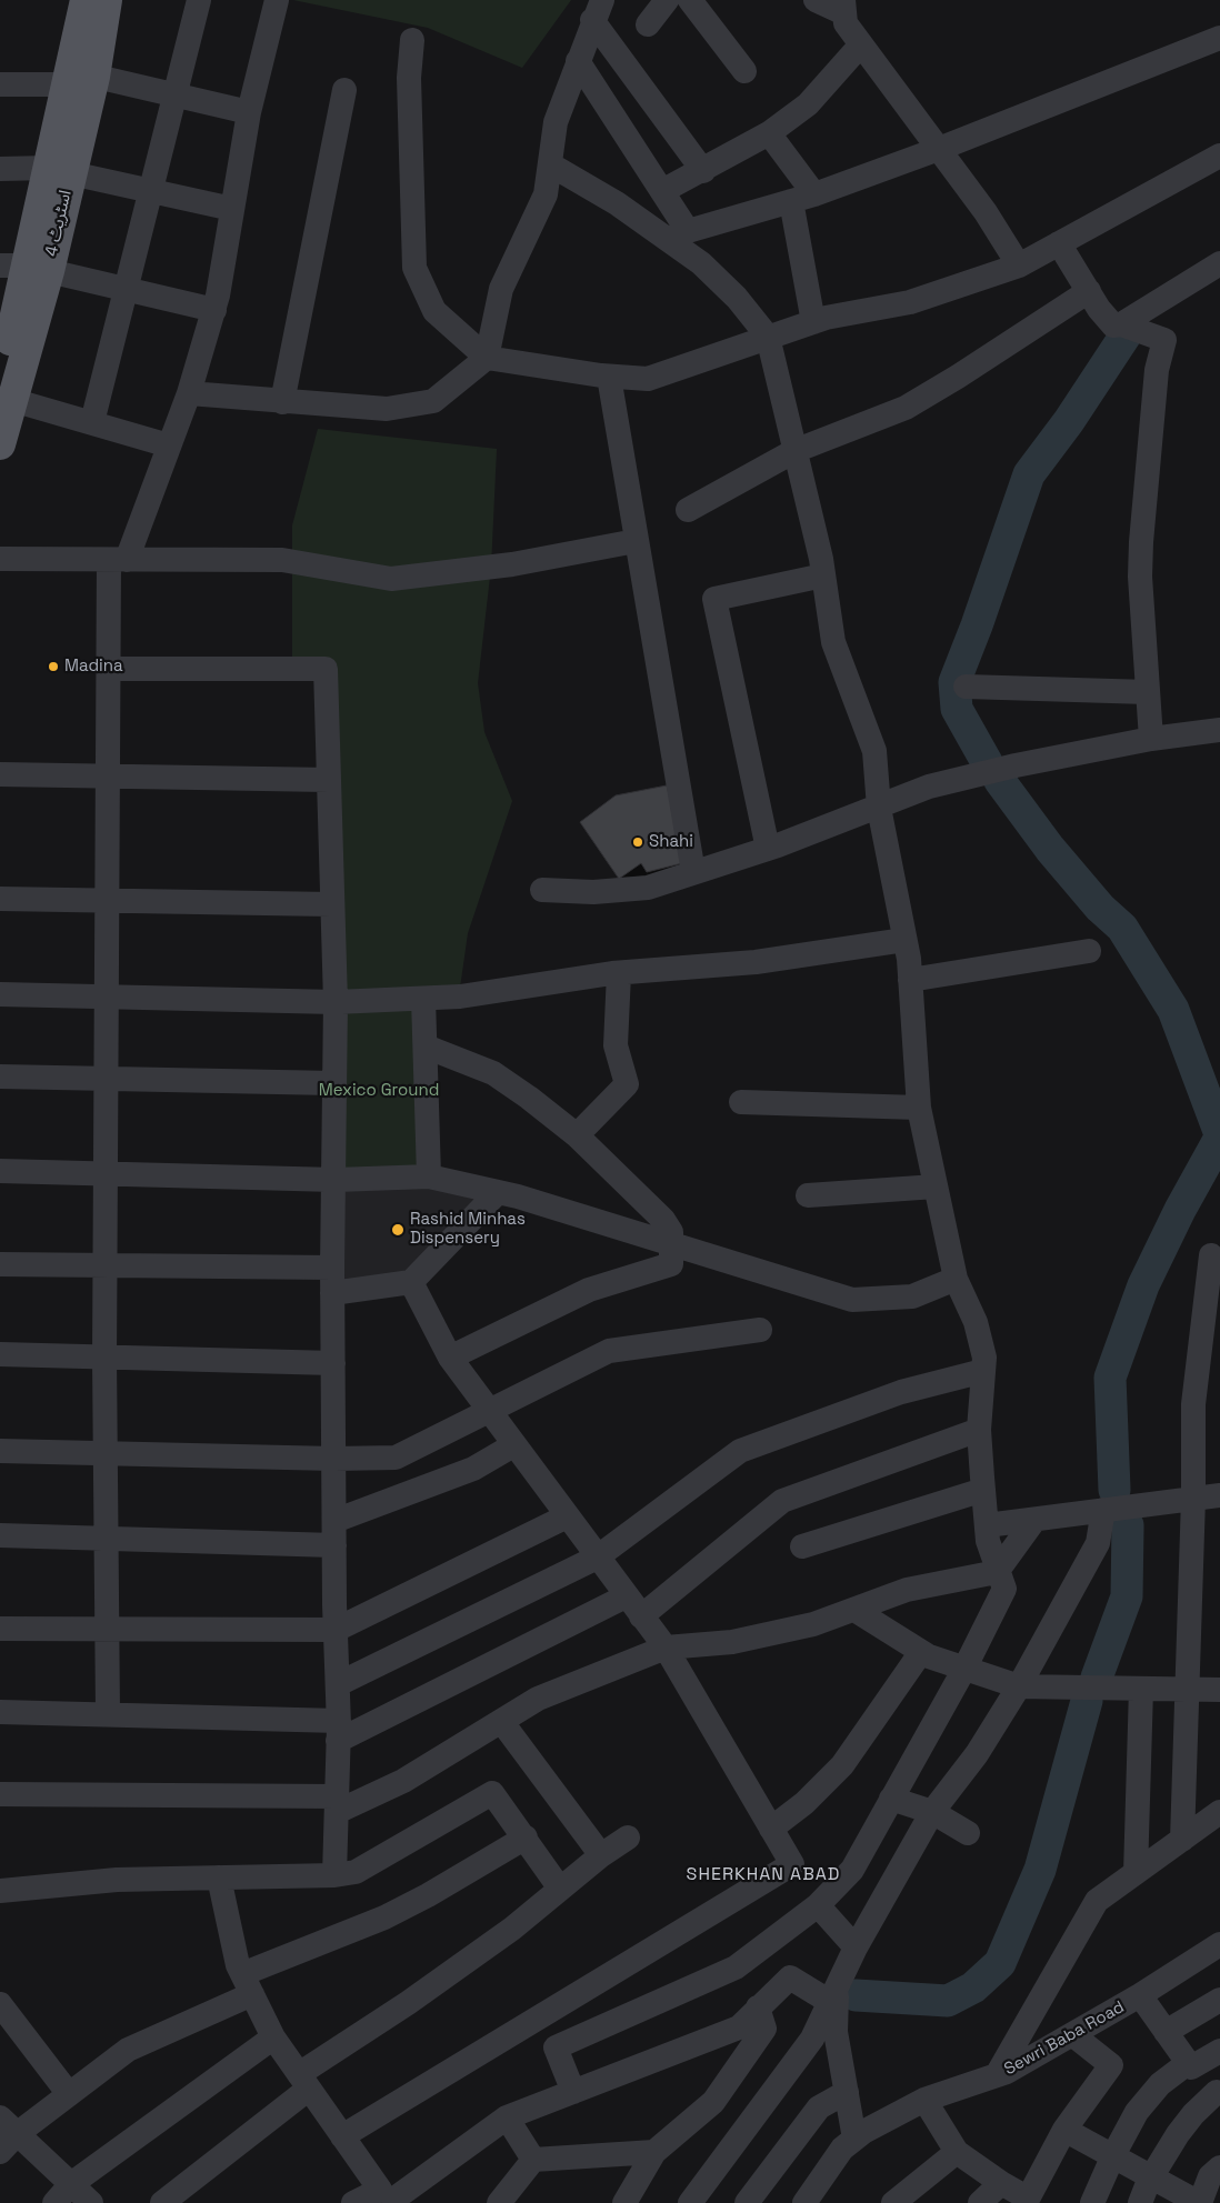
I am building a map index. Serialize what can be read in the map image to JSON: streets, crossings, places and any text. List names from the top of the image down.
{
  "streets": {
    "main road": ["اسٹریٹ 4"],
    "street": ["Sewri Baba Road"]
  },
  "districts": ["SHERKHAN ABAD"],
  "parks": ["Mexico Ground"],
  "places": ["Madina", "Shahi", "Rashid Minhas Dispensery"]
}
